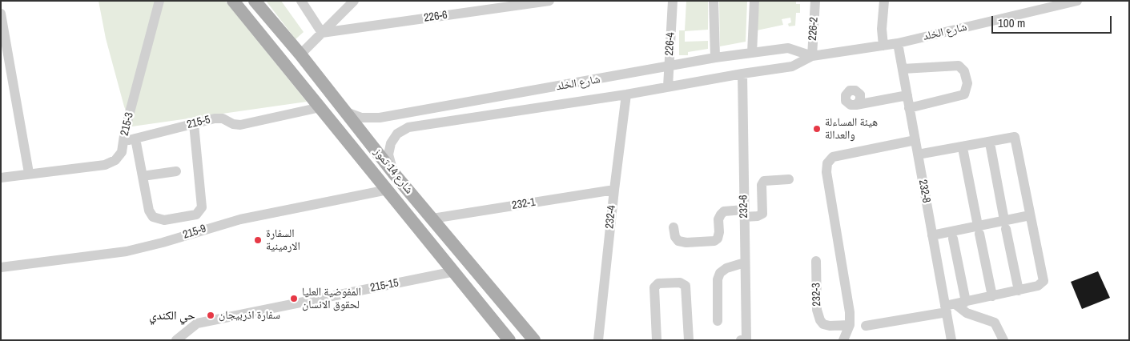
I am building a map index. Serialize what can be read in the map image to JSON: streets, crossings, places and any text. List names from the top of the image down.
{
  "streets": {
    "main road": ["شارع 14 تموز"],
    "street": [
      "226-6",
      "226-2",
      "شارع الخلد",
      "226-4",
      "215-5",
      "215-3",
      "232-8",
      "232-1",
      "232-6",
      "232-4",
      "215-9",
      "215-15",
      "232-3"
    ]
  },
  "crossings": [
    ["226-2", "شارع الخلد"],
    ["شارع الخلد", "226-4"],
    ["شارع الخلد", "شارع 14 تموز"],
    ["شارع الخلد", "232-8"],
    ["شارع الخلد", "232-6"],
    ["شارع الخلد", "232-4"],
    ["215-5", "215-3"],
    ["215-5", "شارع 14 تموز"],
    ["شارع 14 تموز", "232-1"],
    ["شارع 14 تموز", "215-9"],
    ["شارع 14 تموز", "215-15"],
    ["232-1", "232-4"]
  ],
  "districts": ["حي الكندي"],
  "places": [
    "هيئة المساءلة والعدالة",
    "السفارة الارمينية",
    "المفوضية العليا لحقوق الانسان",
    "سفارة اذربيجان"
  ],
  "scale_bar": "100 m"
}
